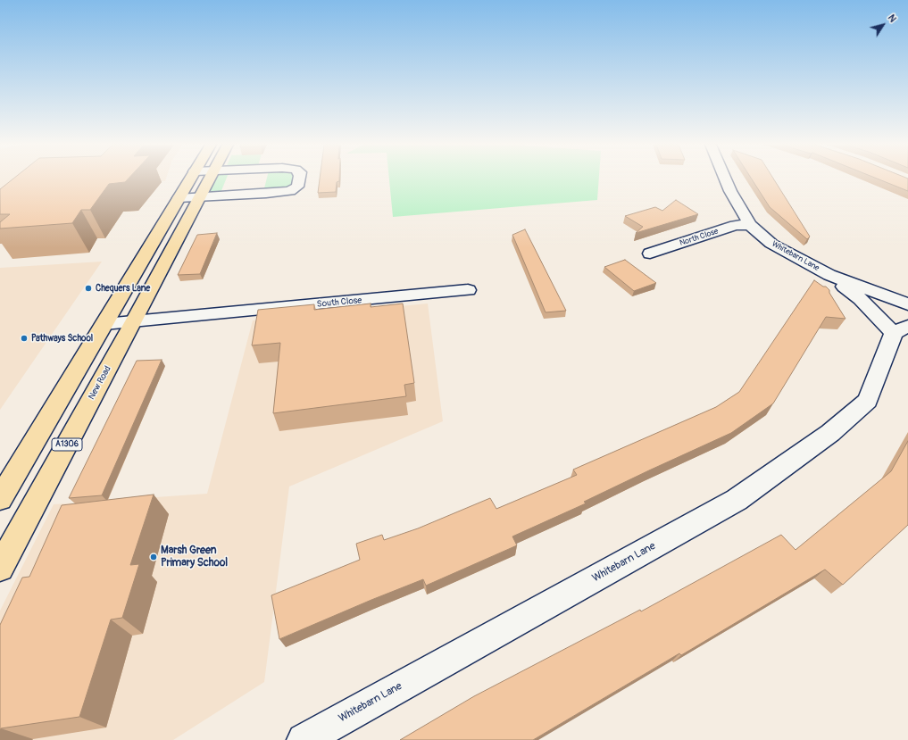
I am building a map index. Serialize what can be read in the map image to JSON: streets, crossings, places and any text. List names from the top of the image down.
{
  "streets": {
    "main road": ["New Road", "A1306"],
    "street": ["North Close", "Whitebarn Lane", "South Close"]
  },
  "crossings": [
    ["North Close", "Whitebarn Lane"],
    ["South Close", "New Road"],
    ["South Close", "A1306"]
  ],
  "places": ["Chequers Lane", "Pathways School", "Marsh Green Primary School"],
  "north": "top right"
}
